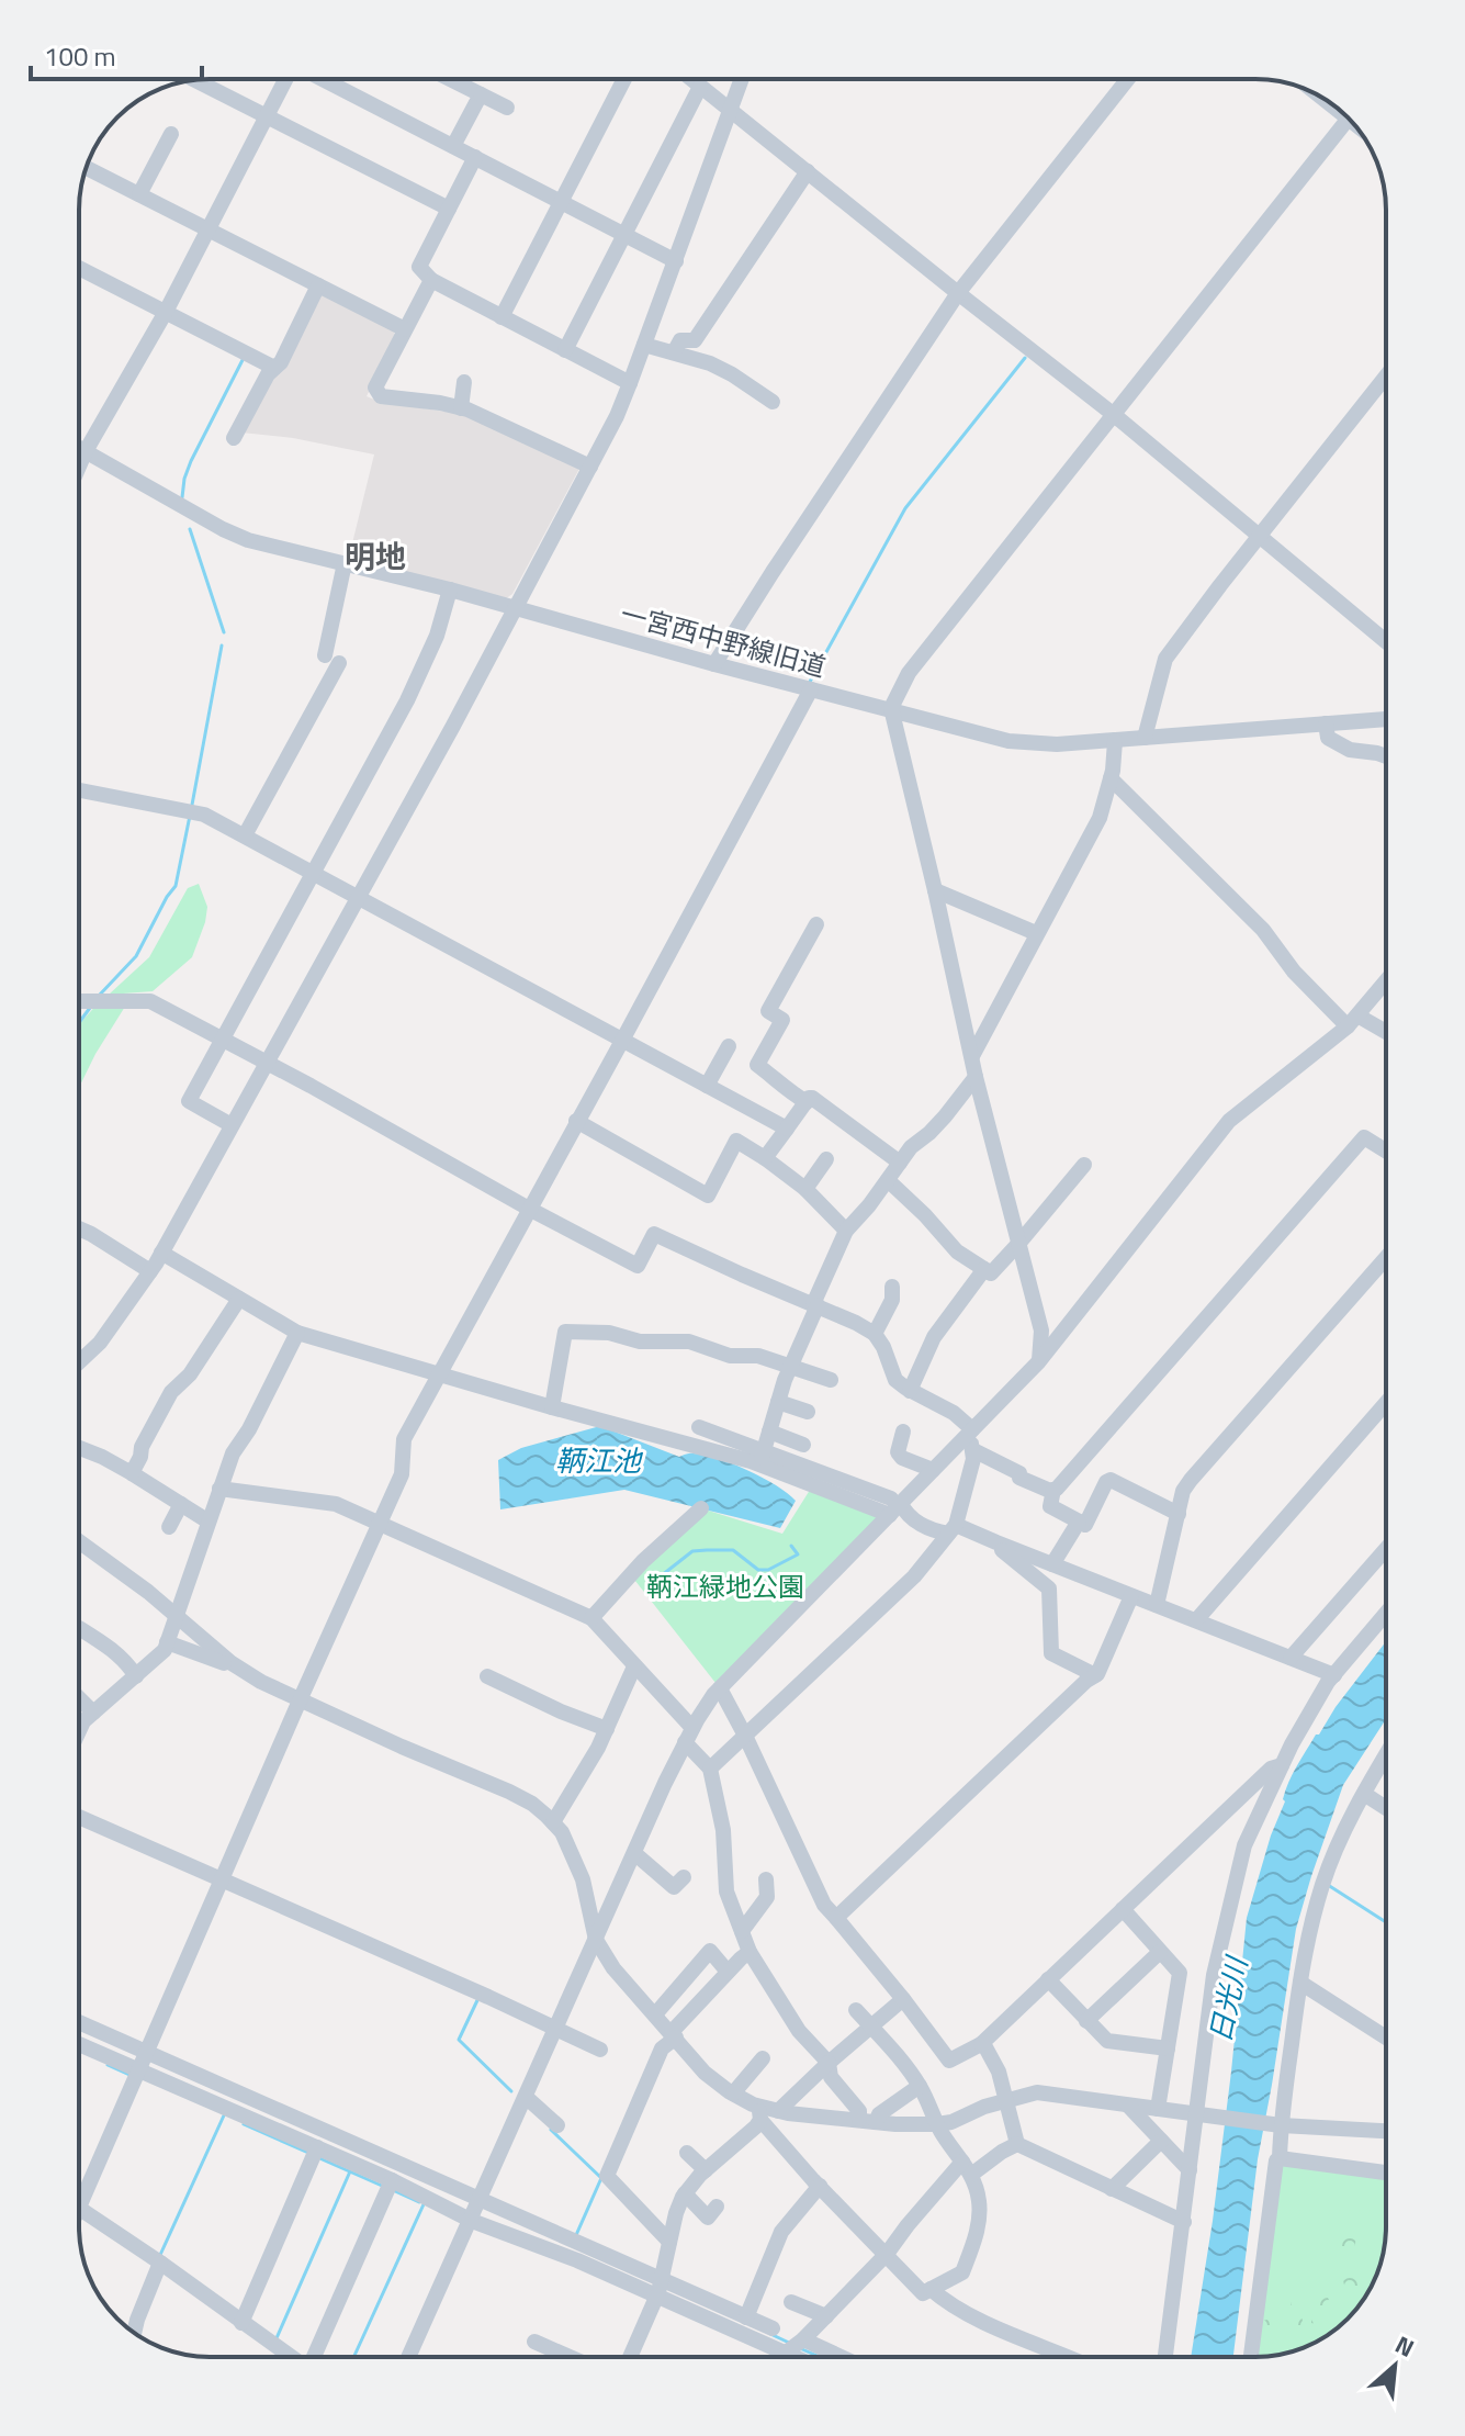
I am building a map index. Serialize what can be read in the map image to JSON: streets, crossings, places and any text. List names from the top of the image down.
{
  "streets": {
    "street": ["一宮西中野線旧道"]
  },
  "districts": ["明地"],
  "water": ["鞆江池", "日光川"],
  "parks": ["鞆江緑地公園"],
  "scale_bar": "100 m",
  "north": "top right"
}
